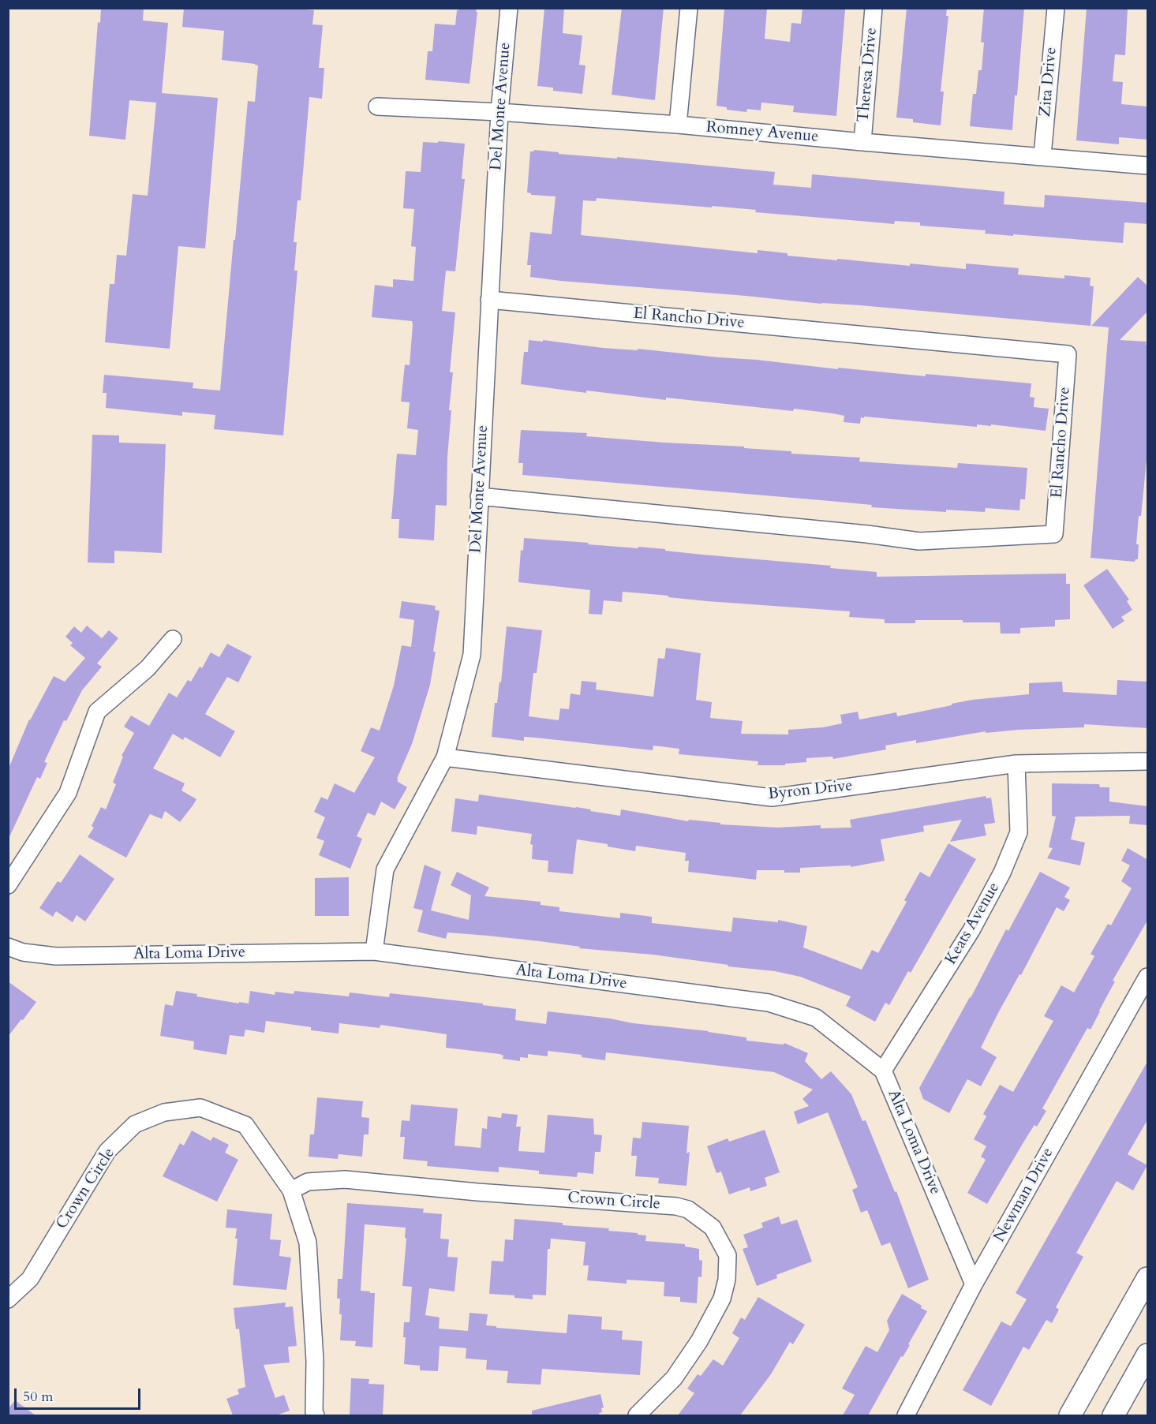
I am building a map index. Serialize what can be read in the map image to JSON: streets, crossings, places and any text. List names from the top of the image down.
{
  "streets": {
    "street": [
      "Theresa Drive",
      "Zita Drive",
      "Del Monte Avenue",
      "Romney Avenue",
      "El Rancho Drive",
      "Byron Drive",
      "Keats Avenue",
      "Alta Loma Drive",
      "Crown Circle",
      "Newman Drive"
    ]
  },
  "crossings": [
    ["Theresa Drive", "Romney Avenue"],
    ["Zita Drive", "Romney Avenue"],
    ["Del Monte Avenue", "Romney Avenue"],
    ["Del Monte Avenue", "El Rancho Drive"],
    ["Del Monte Avenue", "Byron Drive"],
    ["Del Monte Avenue", "Alta Loma Drive"],
    ["Byron Drive", "Keats Avenue"],
    ["Keats Avenue", "Alta Loma Drive"],
    ["Alta Loma Drive", "Newman Drive"]
  ],
  "scale_bar": "50 m"
}
